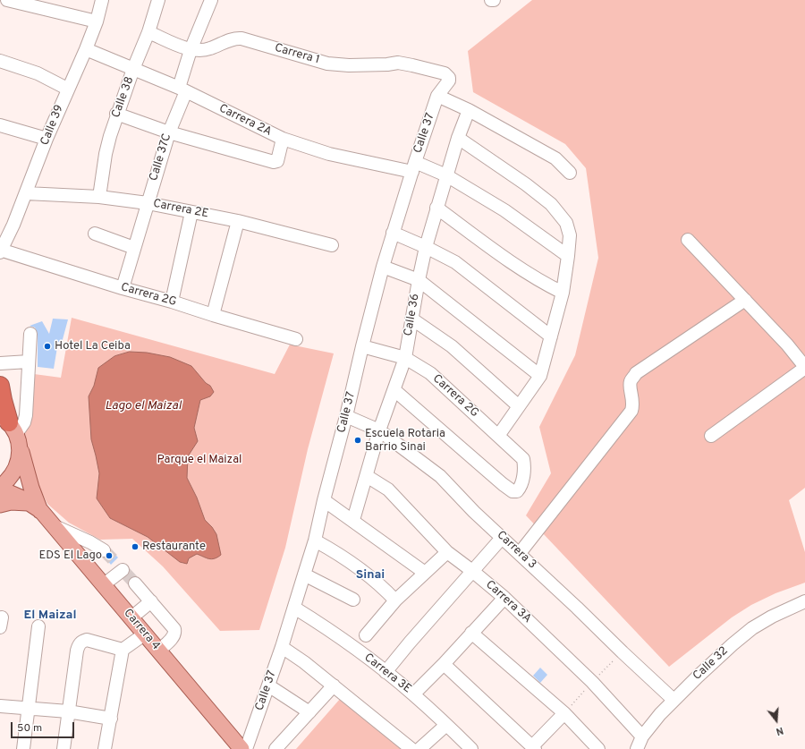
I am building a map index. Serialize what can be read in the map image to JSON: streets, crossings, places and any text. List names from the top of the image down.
{
  "streets": {
    "main road": ["Carrera 4"],
    "street": [
      "Carrera 1",
      "Calle 38",
      "Carrera 2A",
      "Calle 39",
      "Calle 37",
      "Calle 37C",
      "Carrera 2E",
      "Carrera 2G",
      "Calle 36",
      "Carrera 3",
      "Carrera 3A",
      "Calle 32",
      "Carrera 3E"
    ]
  },
  "crossings": [
    ["Carrera 1", "Calle 38"],
    ["Carrera 1", "Calle 37"],
    ["Carrera 1", "Calle 37C"],
    ["Calle 38", "Carrera 2A"],
    ["Calle 38", "Carrera 2E"],
    ["Carrera 2A", "Calle 39"],
    ["Carrera 2A", "Calle 37"],
    ["Carrera 2A", "Calle 37C"],
    ["Carrera 2A", "Calle 36"],
    ["Calle 39", "Carrera 2E"],
    ["Calle 39", "Carrera 2G"],
    ["Calle 37", "Carrera 2G"],
    ["Calle 37", "Carrera 3"],
    ["Calle 37", "Carrera 3E"],
    ["Calle 37C", "Carrera 2E"],
    ["Calle 37C", "Carrera 2G"],
    ["Carrera 2G", "Calle 36"],
    ["Calle 36", "Carrera 3"],
    ["Calle 36", "Carrera 3A"],
    ["Carrera 3", "Calle 32"],
    ["Carrera 3A", "Calle 32"]
  ],
  "districts": ["Sinai", "El Maizal"],
  "water": ["Lago el Maizal"],
  "parks": ["Parque el Maizal"],
  "places": [
    "Hotel La Ceiba",
    "Escuela Rotaria Barrio Sinai",
    "Restaurante",
    "EDS El Lago"
  ],
  "scale_bar": "50 m",
  "north": "bottom"
}
